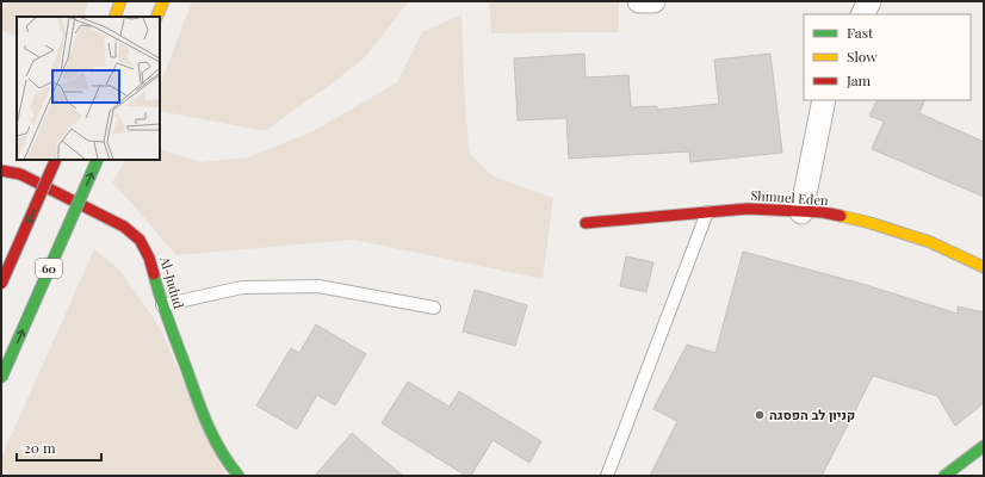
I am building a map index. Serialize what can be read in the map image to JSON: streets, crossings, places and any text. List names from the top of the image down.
{
  "streets": {
    "main road": ["Shmuel Eden", "60", "Al-Judud"]
  },
  "places": ["קניון לב הפסגה"],
  "legend": ["Fast", "Slow", "Jam"],
  "scale_bar": "20 m"
}
